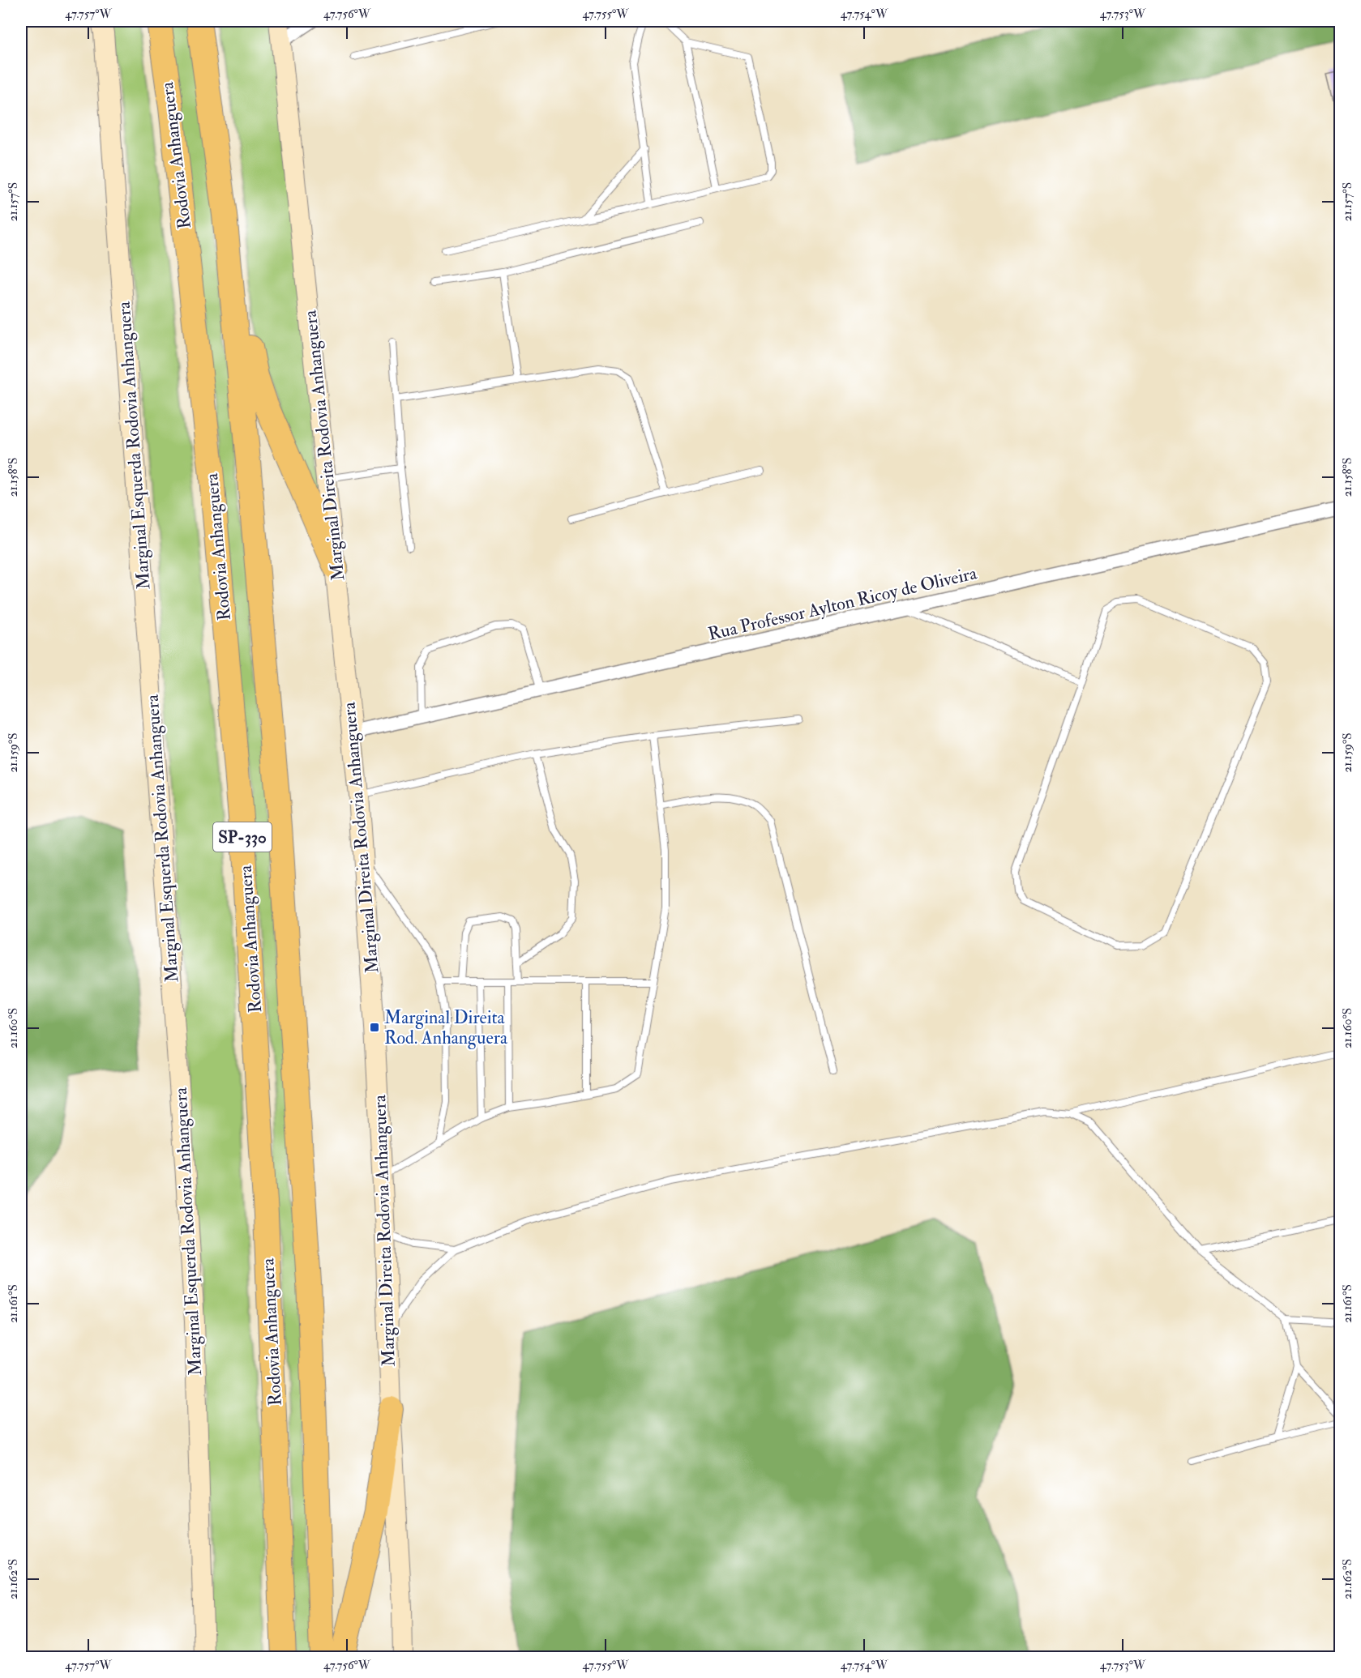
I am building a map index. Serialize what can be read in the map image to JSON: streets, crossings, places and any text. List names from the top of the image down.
{
  "streets": {
    "highway": ["Rodovia Anhanguera", "SP-330"],
    "street": ["Marginal Esquerda Rodovia Anhanguera", "Marginal Direita Rodovia Anhanguera", "Rua Professor Aylton Ricoy de Oliveira"]
  },
  "crossings": [
    ["Marginal Direita Rodovia Anhanguera", "Rua Professor Aylton Ricoy de Oliveira"]
  ],
  "places": {
    "transit": ["Marginal Direita Rod. Anhanguera"]
  },
  "coordinates": [
    "47.757°W",
    "47.756°W",
    "47.755°W",
    "47.754°W",
    "47.753°W",
    "21.157°S",
    "21.158°S",
    "21.159°S",
    "21.160°S",
    "21.161°S",
    "21.162°S"
  ]
}
